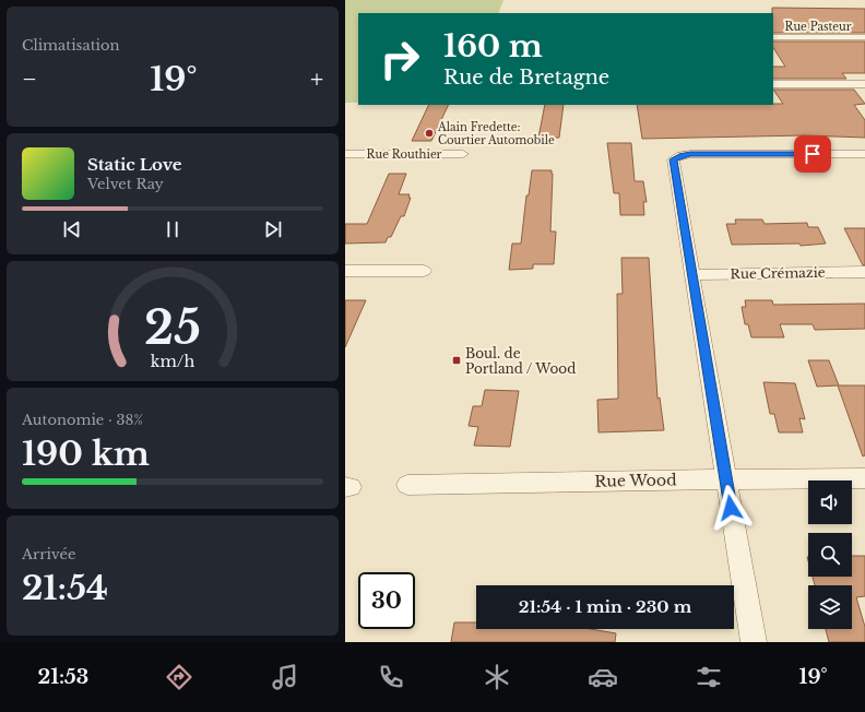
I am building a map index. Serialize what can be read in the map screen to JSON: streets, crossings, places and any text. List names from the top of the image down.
{
  "streets": {
    "street": [
      "Rue Pasteur",
      "Rue Routhier",
      "Rue Crémazie",
      "Rue Wood"
    ]
  },
  "places": {
    "other": ["Alain Fredette: Courtier Automobile"],
    "transit": ["Boul. de Portland / Wood"]
  },
  "page": {
    "tile": [
      "Climatisation",
      ["Autonomie · 38%", "190 km"],
      ["Arrivée", "21:54"]
    ],
    "turn": ["160 m", "Rue de Bretagne"],
    "heat": ["−", "19°", "+"],
    "song": ["Static Love", "Velvet Ray"],
    "limit": "30",
    "trip": "21:54 · 1 min · 230 m",
    "tabs": ["21:53", "19°"],
    "gauge": ["25", "km/h"]
  }
}
